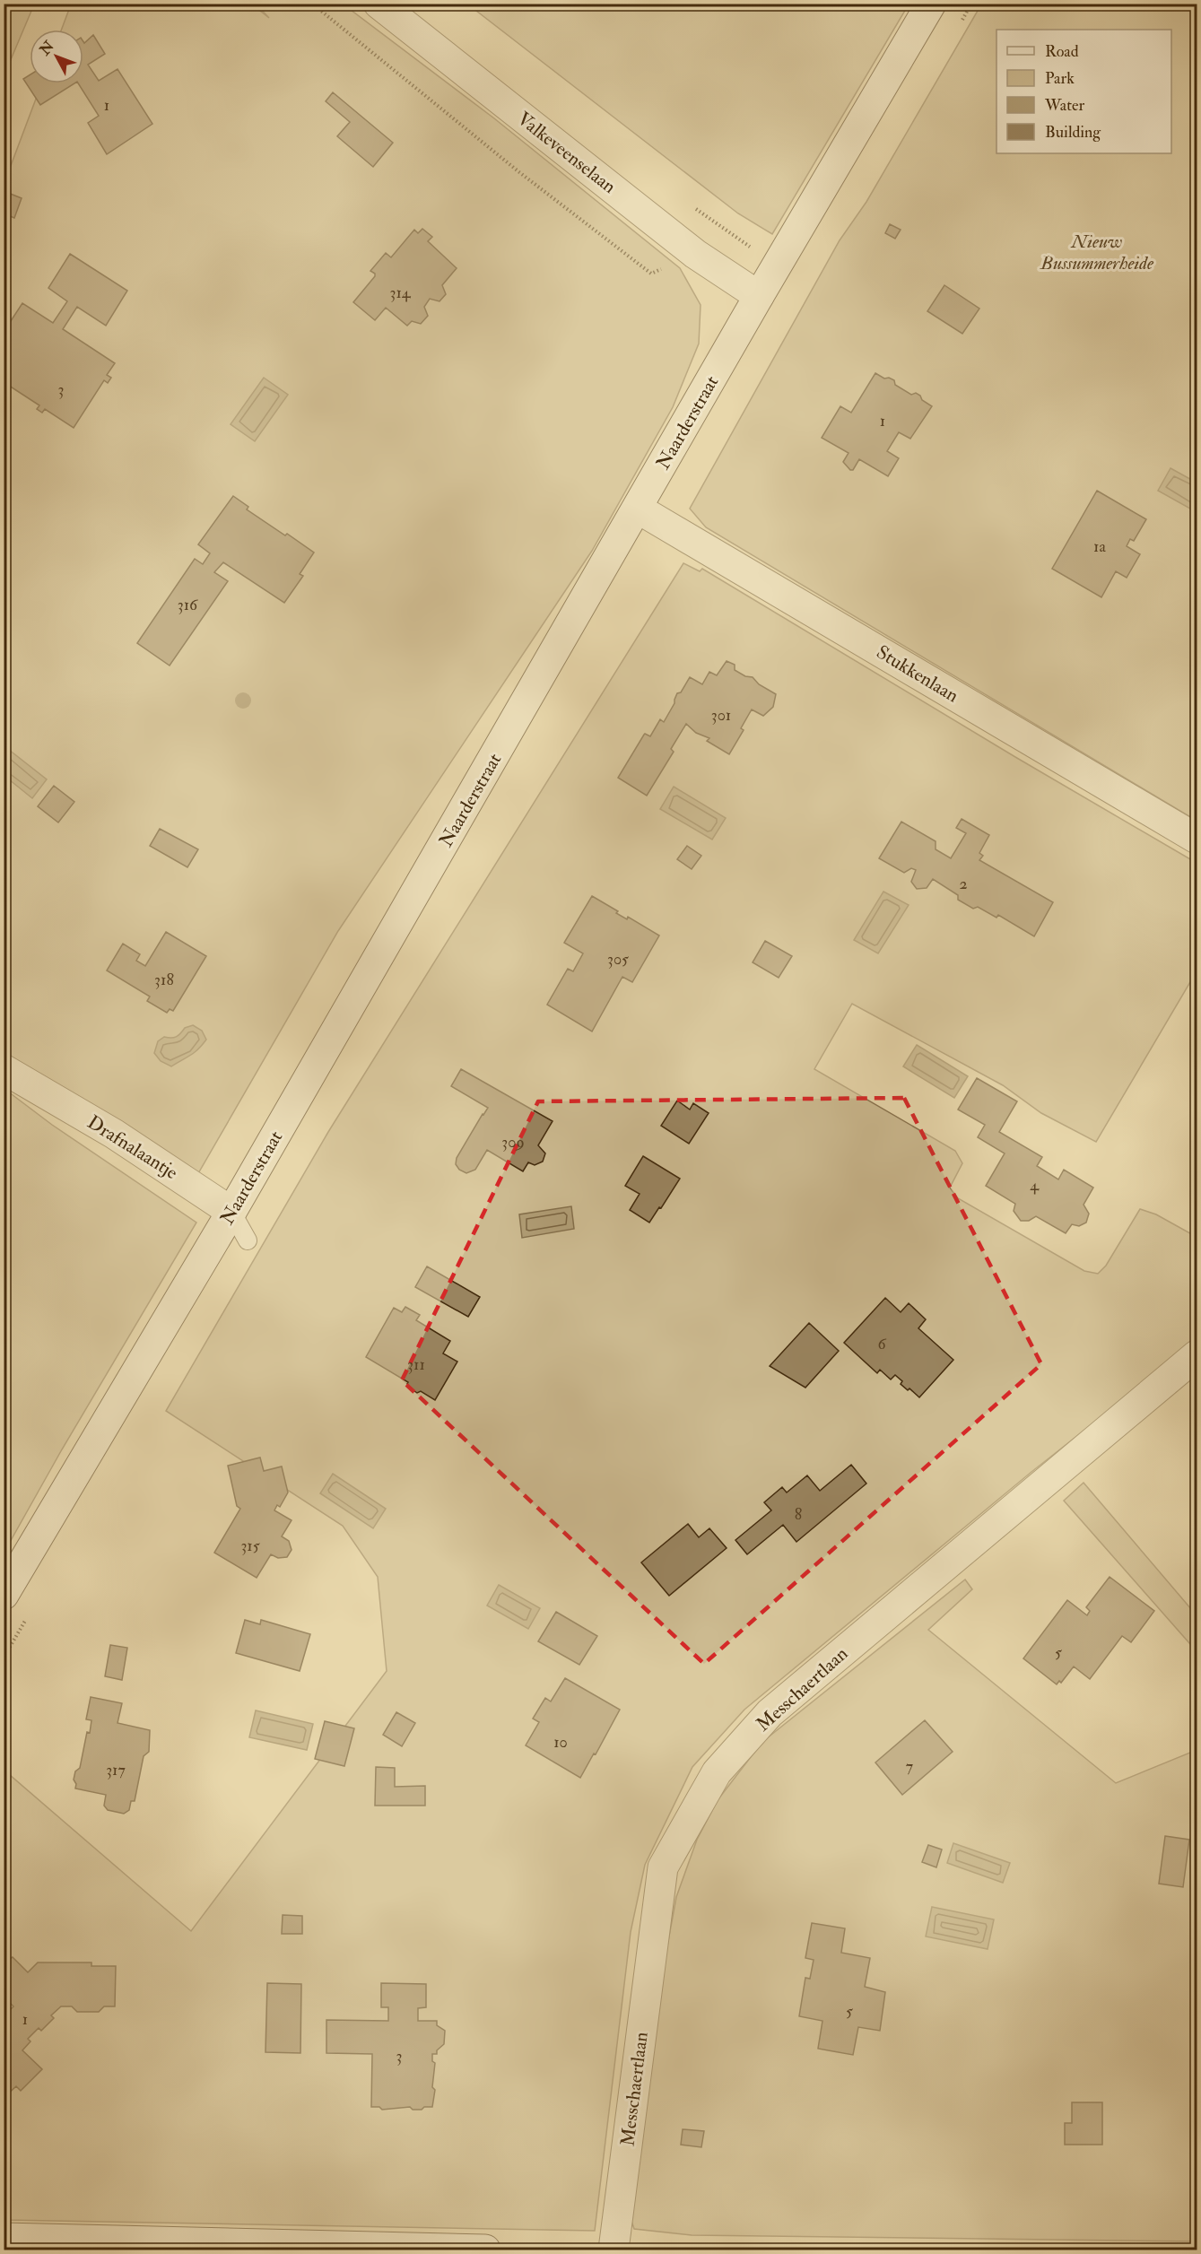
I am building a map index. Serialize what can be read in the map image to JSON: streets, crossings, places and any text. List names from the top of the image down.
{
  "streets": {
    "street": [
      "Valkeveenselaan",
      "Naarderstraat",
      "Stukkenlaan",
      "Drafnalaantje",
      "Messchaertlaan"
    ]
  },
  "crossings": [
    ["Valkeveenselaan", "Naarderstraat"],
    ["Naarderstraat", "Stukkenlaan"],
    ["Naarderstraat", "Drafnalaantje"]
  ],
  "parks": ["Nieuw Bussummerheide"],
  "house_numbers": [
    "1",
    "314",
    "3",
    "1",
    "1a",
    "316",
    "301",
    "2",
    "305",
    "318",
    "309",
    "4",
    "6",
    "311",
    "8",
    "315",
    "5",
    "10",
    "7",
    "317",
    "5",
    "1",
    "3"
  ],
  "legend": [
    "Road",
    "Park",
    "Water",
    "Building"
  ],
  "north": "top left"
}
